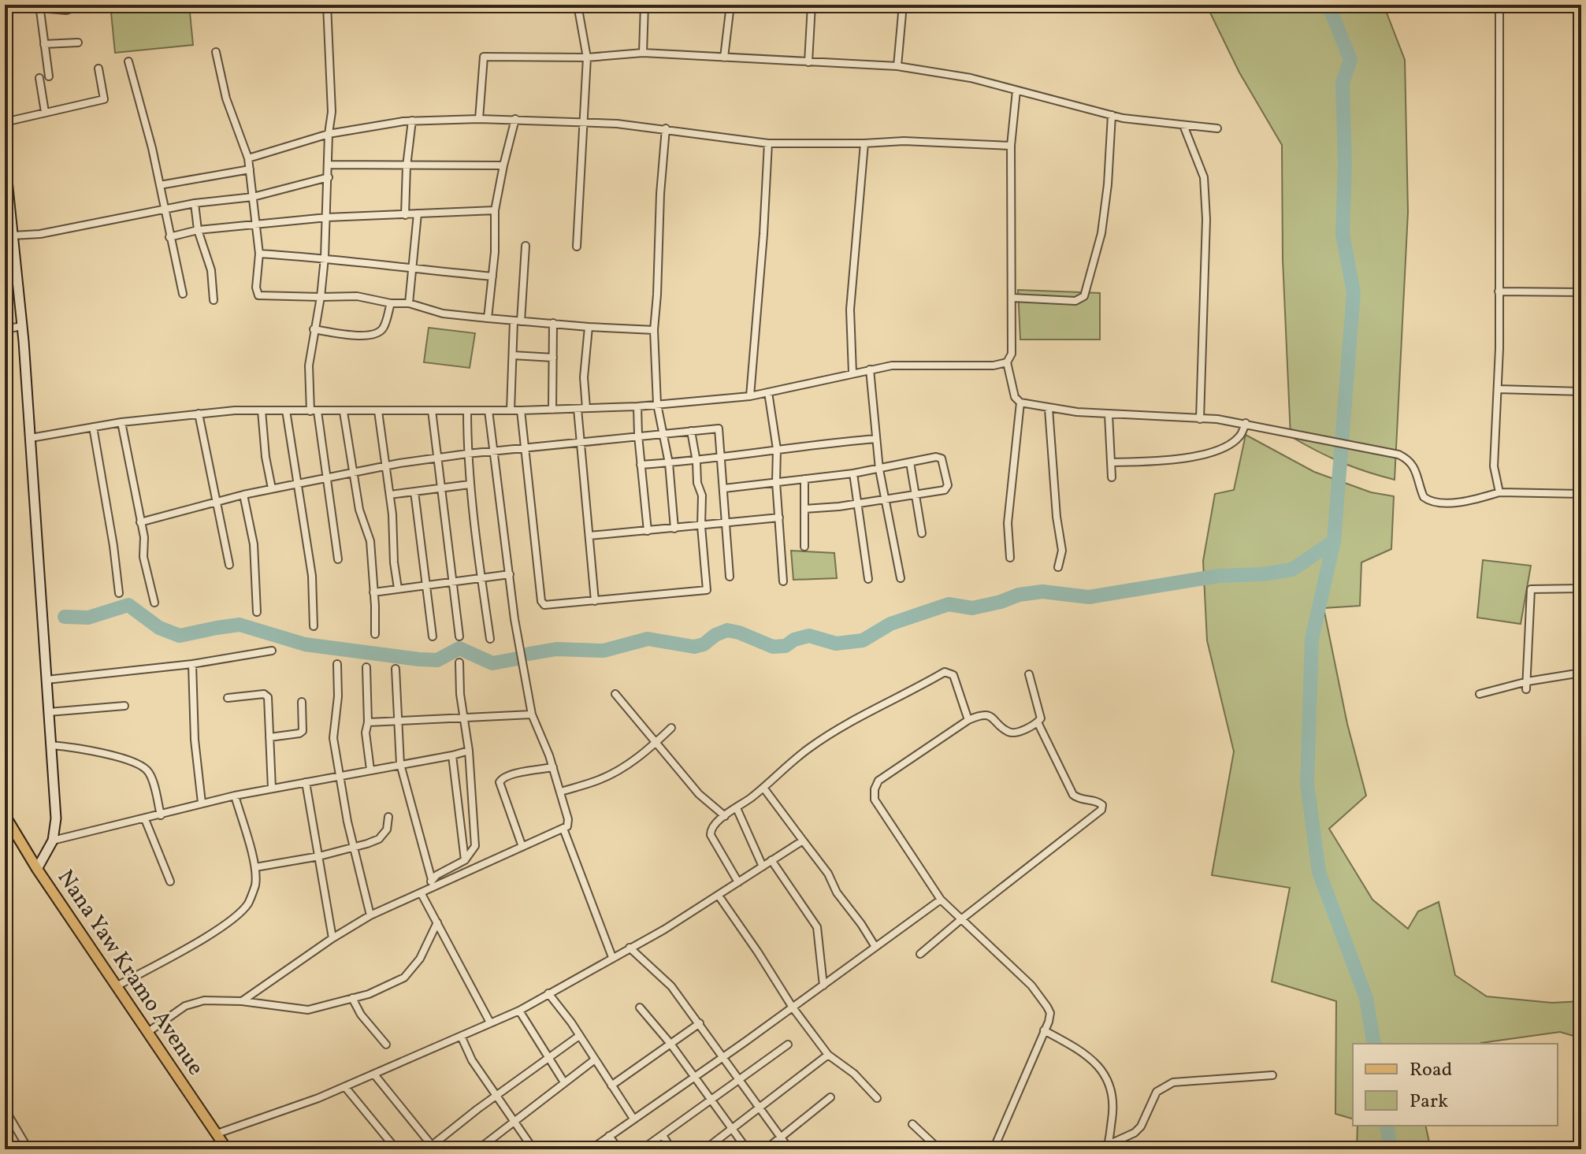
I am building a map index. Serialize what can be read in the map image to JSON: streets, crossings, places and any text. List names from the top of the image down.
{
  "streets": {
    "main road": ["Nana Yaw Kramo Avenue"]
  },
  "legend": ["Road", "Park"]
}
